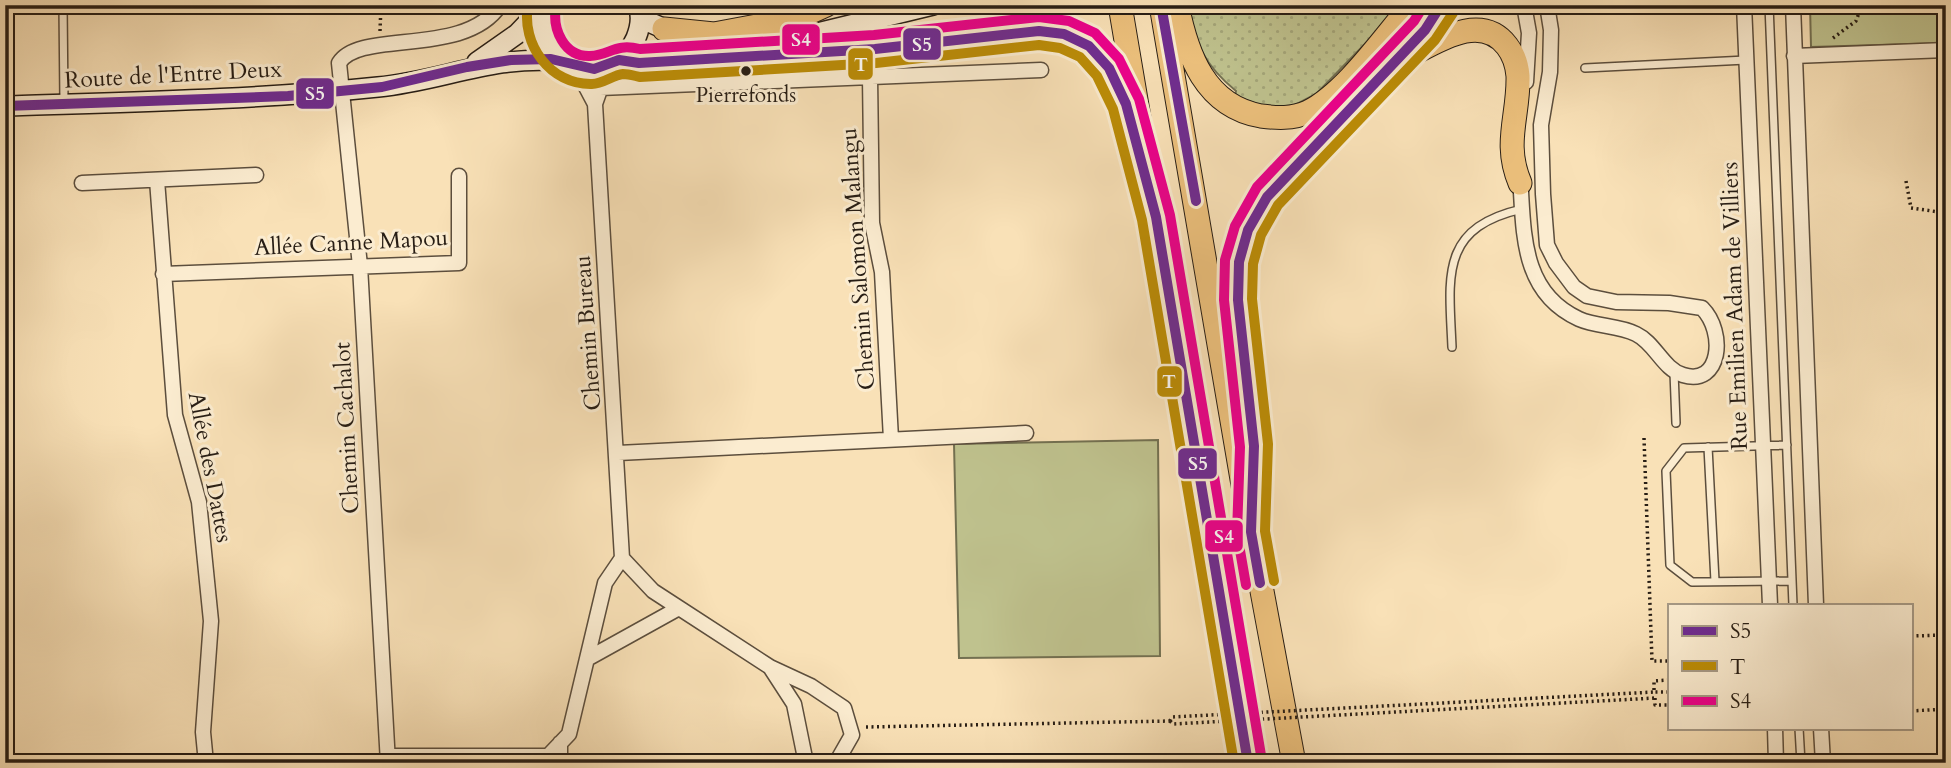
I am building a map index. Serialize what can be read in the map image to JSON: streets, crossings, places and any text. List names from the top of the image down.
{
  "streets": {
    "main road": ["Route de l'Entre Deux"],
    "street": [
      "Allée Canne Mapou",
      "Chemin Salomon Malangu",
      "Rue Emilien Adam de Villiers",
      "Chemin Bureau",
      "Chemin Cachalot",
      "Allée des Dattes"
    ]
  },
  "crossings": [
    ["Route de l'Entre Deux", "Chemin Bureau"],
    ["Route de l'Entre Deux", "Chemin Cachalot"],
    ["Allée Canne Mapou", "Chemin Cachalot"],
    ["Allée Canne Mapou", "Allée des Dattes"]
  ],
  "places": ["Pierrefonds"],
  "lines": ["transit line S5", "transit line T", "transit line S4"],
  "legend": ["S5", "T", "S4"]
}
